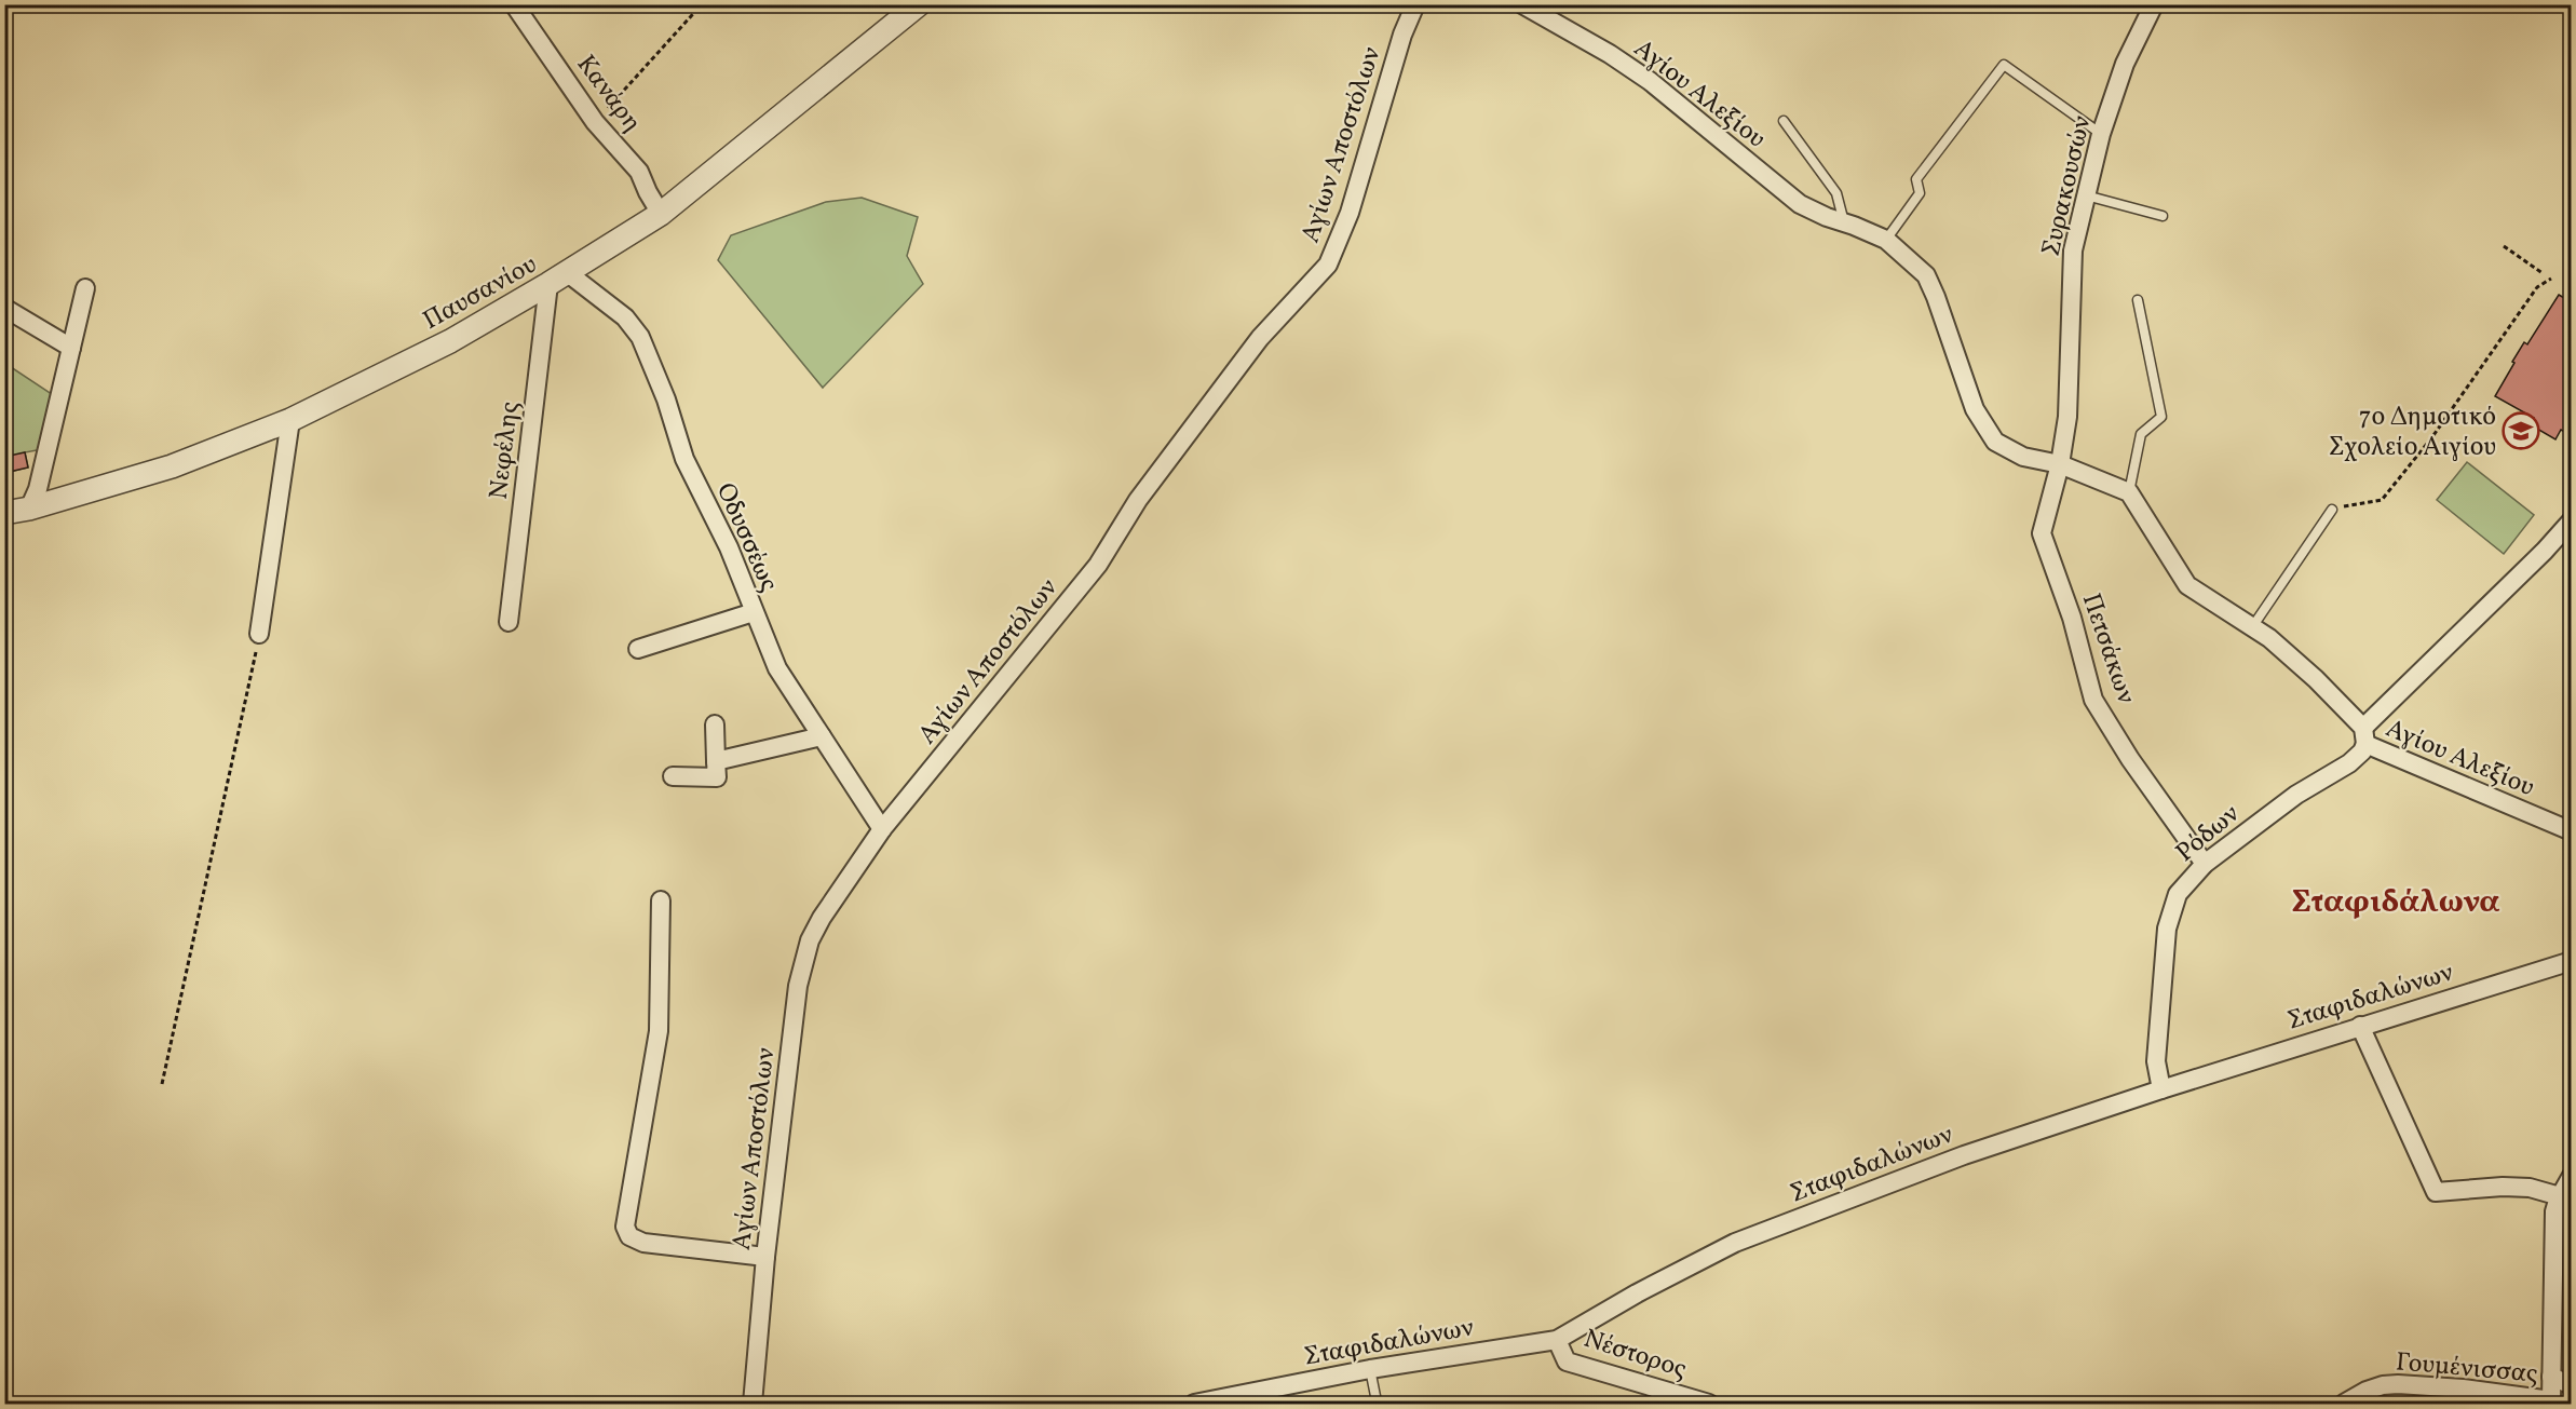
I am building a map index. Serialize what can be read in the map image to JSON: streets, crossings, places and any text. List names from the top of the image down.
{
  "streets": {
    "street": [
      "Κανάρη",
      "Αγίου Αλεξίου",
      "Αγίων Αποστόλων",
      "Συρακουσών",
      "Παυσανίου",
      "Νεφέλης",
      "Οδυσσέως",
      "Πετσάκων",
      "Ρόδων",
      "Σταφιδαλώνων",
      "Νέστορος",
      "Γουμένισσας"
    ]
  },
  "crossings": [
    ["Κανάρη", "Παυσανίου"],
    ["Αγίου Αλεξίου", "Συρακουσών"],
    ["Αγίου Αλεξίου", "Πετσάκων"],
    ["Αγίου Αλεξίου", "Ρόδων"],
    ["Αγίων Αποστόλων", "Οδυσσέως"],
    ["Συρακουσών", "Πετσάκων"],
    ["Παυσανίου", "Νεφέλης"],
    ["Παυσανίου", "Οδυσσέως"],
    ["Νεφέλης", "Οδυσσέως"],
    ["Πετσάκων", "Ρόδων"],
    ["Ρόδων", "Σταφιδαλώνων"],
    ["Σταφιδαλώνων", "Νέστορος"]
  ],
  "districts": ["Σταφιδάλωνα"],
  "places": {
    "school or university": ["7ο Δημοτικό Σχολείο Αιγίου"]
  }
}
